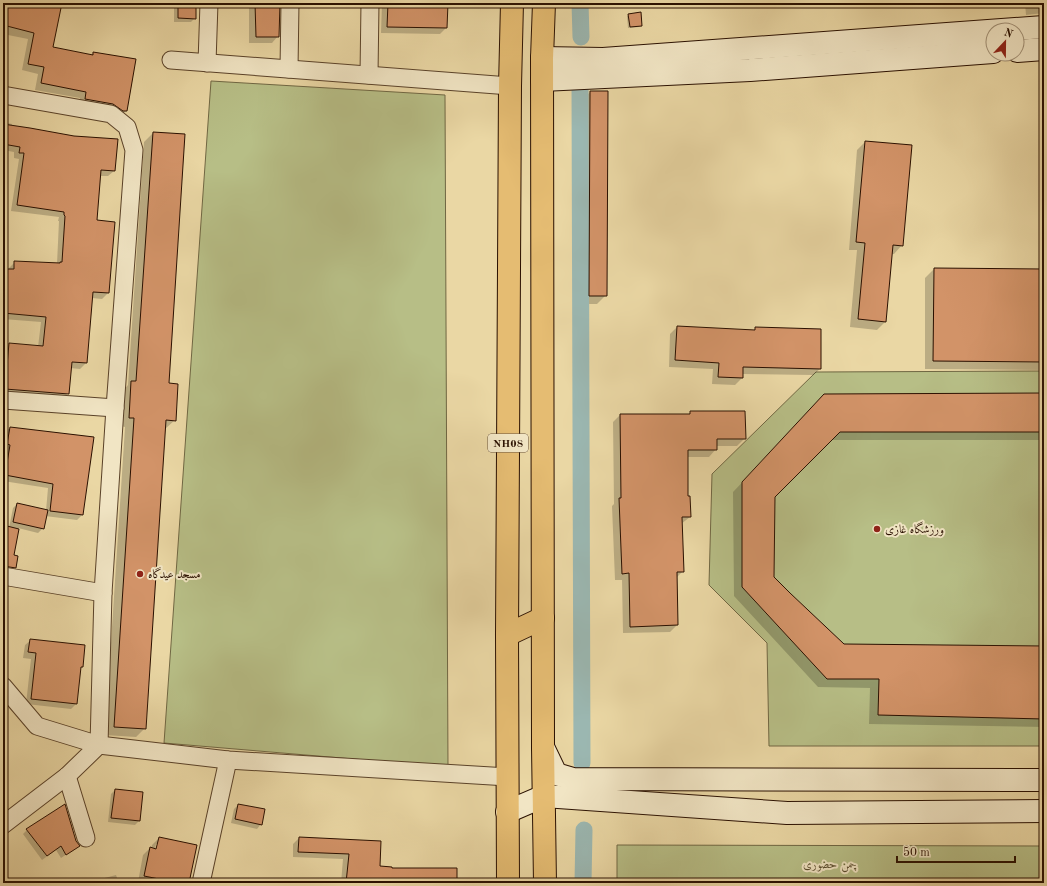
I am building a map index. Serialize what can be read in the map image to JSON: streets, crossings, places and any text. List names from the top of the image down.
{
  "streets": {
    "highway": ["NH08"]
  },
  "parks": ["چمن حضوری"],
  "places": ["ورزشگاه غازی", "مسجد عیدگاه"],
  "scale_bar": "50 m",
  "north": "top"
}
